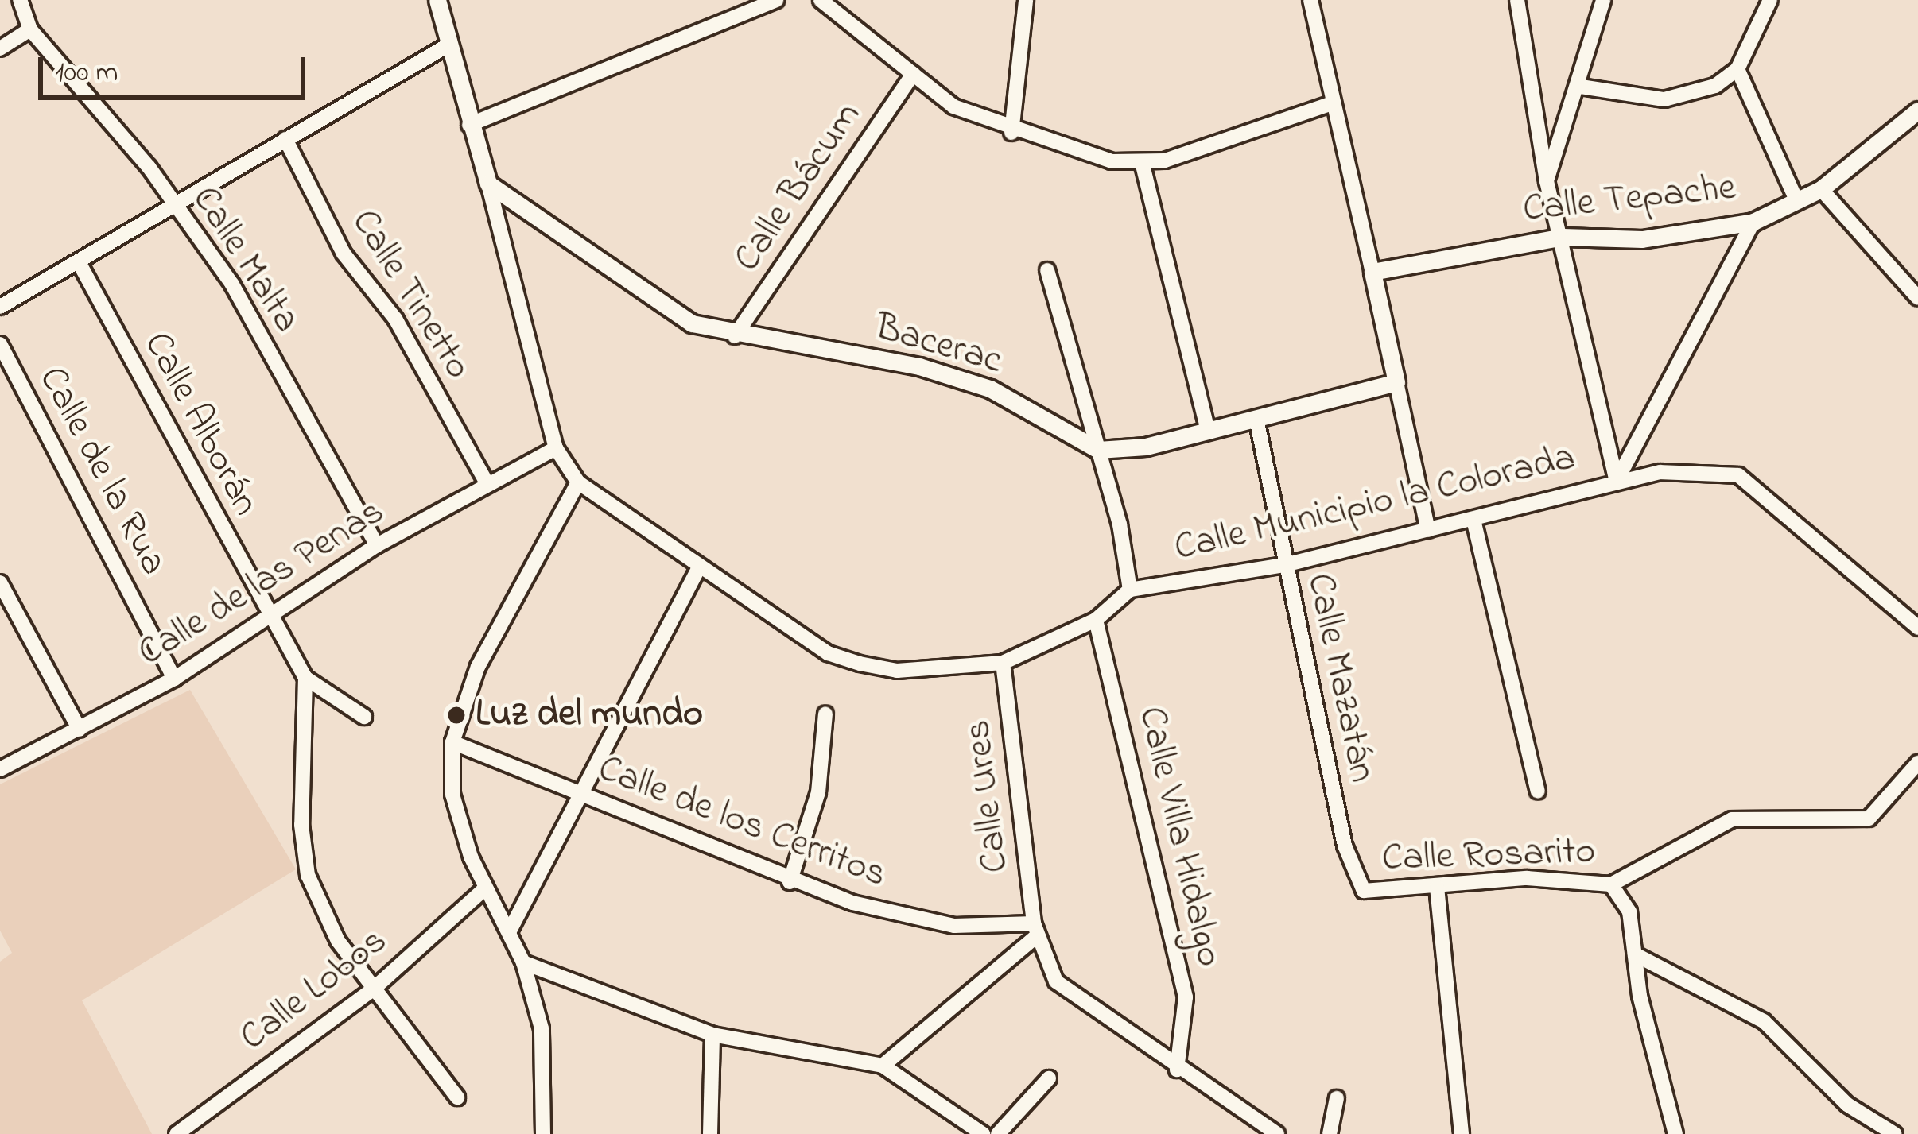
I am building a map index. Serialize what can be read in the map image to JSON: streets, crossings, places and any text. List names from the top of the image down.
{
  "streets": {
    "street": [
      "Calle Bácum",
      "Calle Tepache",
      "Calle Malta",
      "Calle Tinetto",
      "Bacerac",
      "Calle Alborán",
      "Calle de la Rua",
      "Calle Municipio la Colorada",
      "Calle de las Penas",
      "Calle Mazatán",
      "Calle Ures",
      "Calle de los Cerritos",
      "Calle Villa Hidalgo",
      "Calle Rosarito",
      "Calle Lobos"
    ]
  },
  "crossings": [
    ["Calle Bácum", "Bacerac"],
    ["Calle Tepache", "Calle Municipio la Colorada"],
    ["Calle Malta", "Calle de las Penas"],
    ["Calle Tinetto", "Calle de las Penas"],
    ["Bacerac", "Calle Municipio la Colorada"],
    ["Calle Alborán", "Calle de las Penas"],
    ["Calle de la Rua", "Calle de las Penas"],
    ["Calle Municipio la Colorada", "Calle de las Penas"],
    ["Calle Municipio la Colorada", "Calle Mazatán"],
    ["Calle Municipio la Colorada", "Calle Ures"],
    ["Calle Municipio la Colorada", "Calle Villa Hidalgo"],
    ["Calle Mazatán", "Calle Rosarito"],
    ["Calle Ures", "Calle de los Cerritos"]
  ],
  "places": ["Luz del mundo"],
  "scale_bar": "100 m"
}
